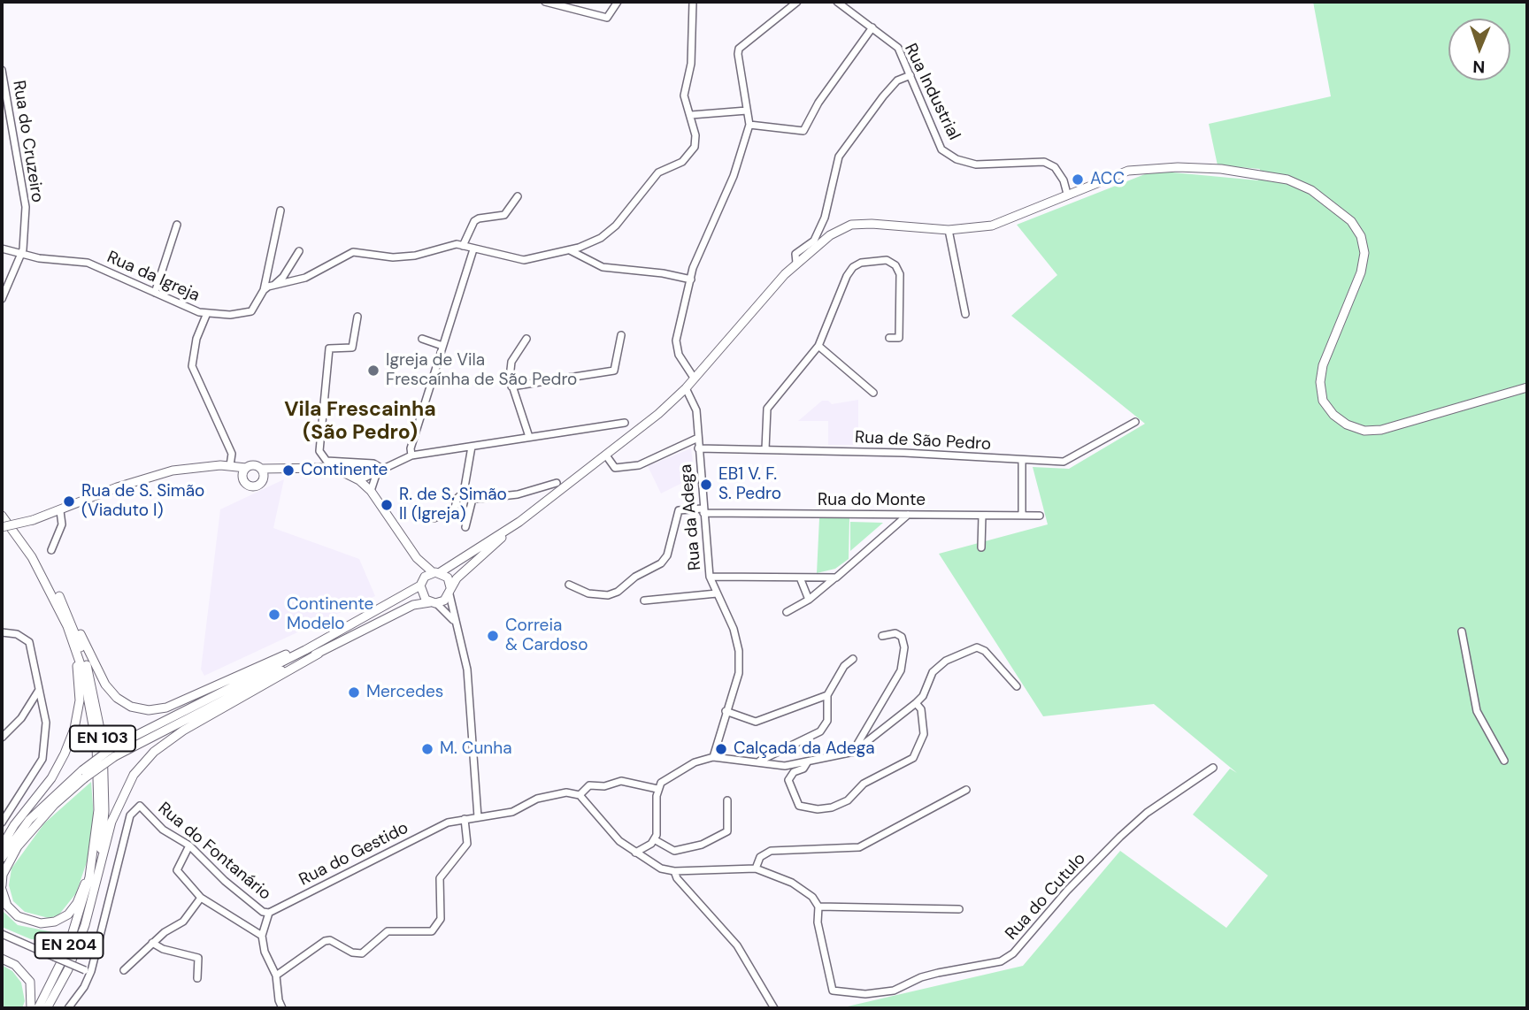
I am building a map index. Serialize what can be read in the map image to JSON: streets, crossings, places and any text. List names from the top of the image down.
{
  "streets": {
    "main road": ["EN 103", "EN 204"],
    "street": [
      "Rua Industrial",
      "Rua do Cruzeiro",
      "Rua da Igreja",
      "Rua de São Pedro",
      "Rua do Monte",
      "Rua da Adega",
      "Rua do Fontanário",
      "Rua do Gestido",
      "Rua do Cutulo"
    ]
  },
  "crossings": [
    ["Rua do Cruzeiro", "Rua da Igreja"],
    ["Rua de São Pedro", "Rua da Adega"],
    ["Rua do Monte", "Rua da Adega"],
    ["EN 103", "EN 204"],
    ["Rua do Fontanário", "Rua do Gestido"]
  ],
  "districts": ["Vila Frescainha (São Pedro)"],
  "places": [
    "ACC",
    "Igreja de Vila Frescaínha de São Pedro",
    "Continente",
    "EB1 V. F. S. Pedro",
    "Rua de S. Simão (Viaduto I)",
    "R. de S. Simão II (Igreja)",
    "Continente Modelo",
    "Correia & Cardoso",
    "Mercedes",
    "M. Cunha",
    "Calçada da Adega"
  ],
  "north": "bottom"
}
